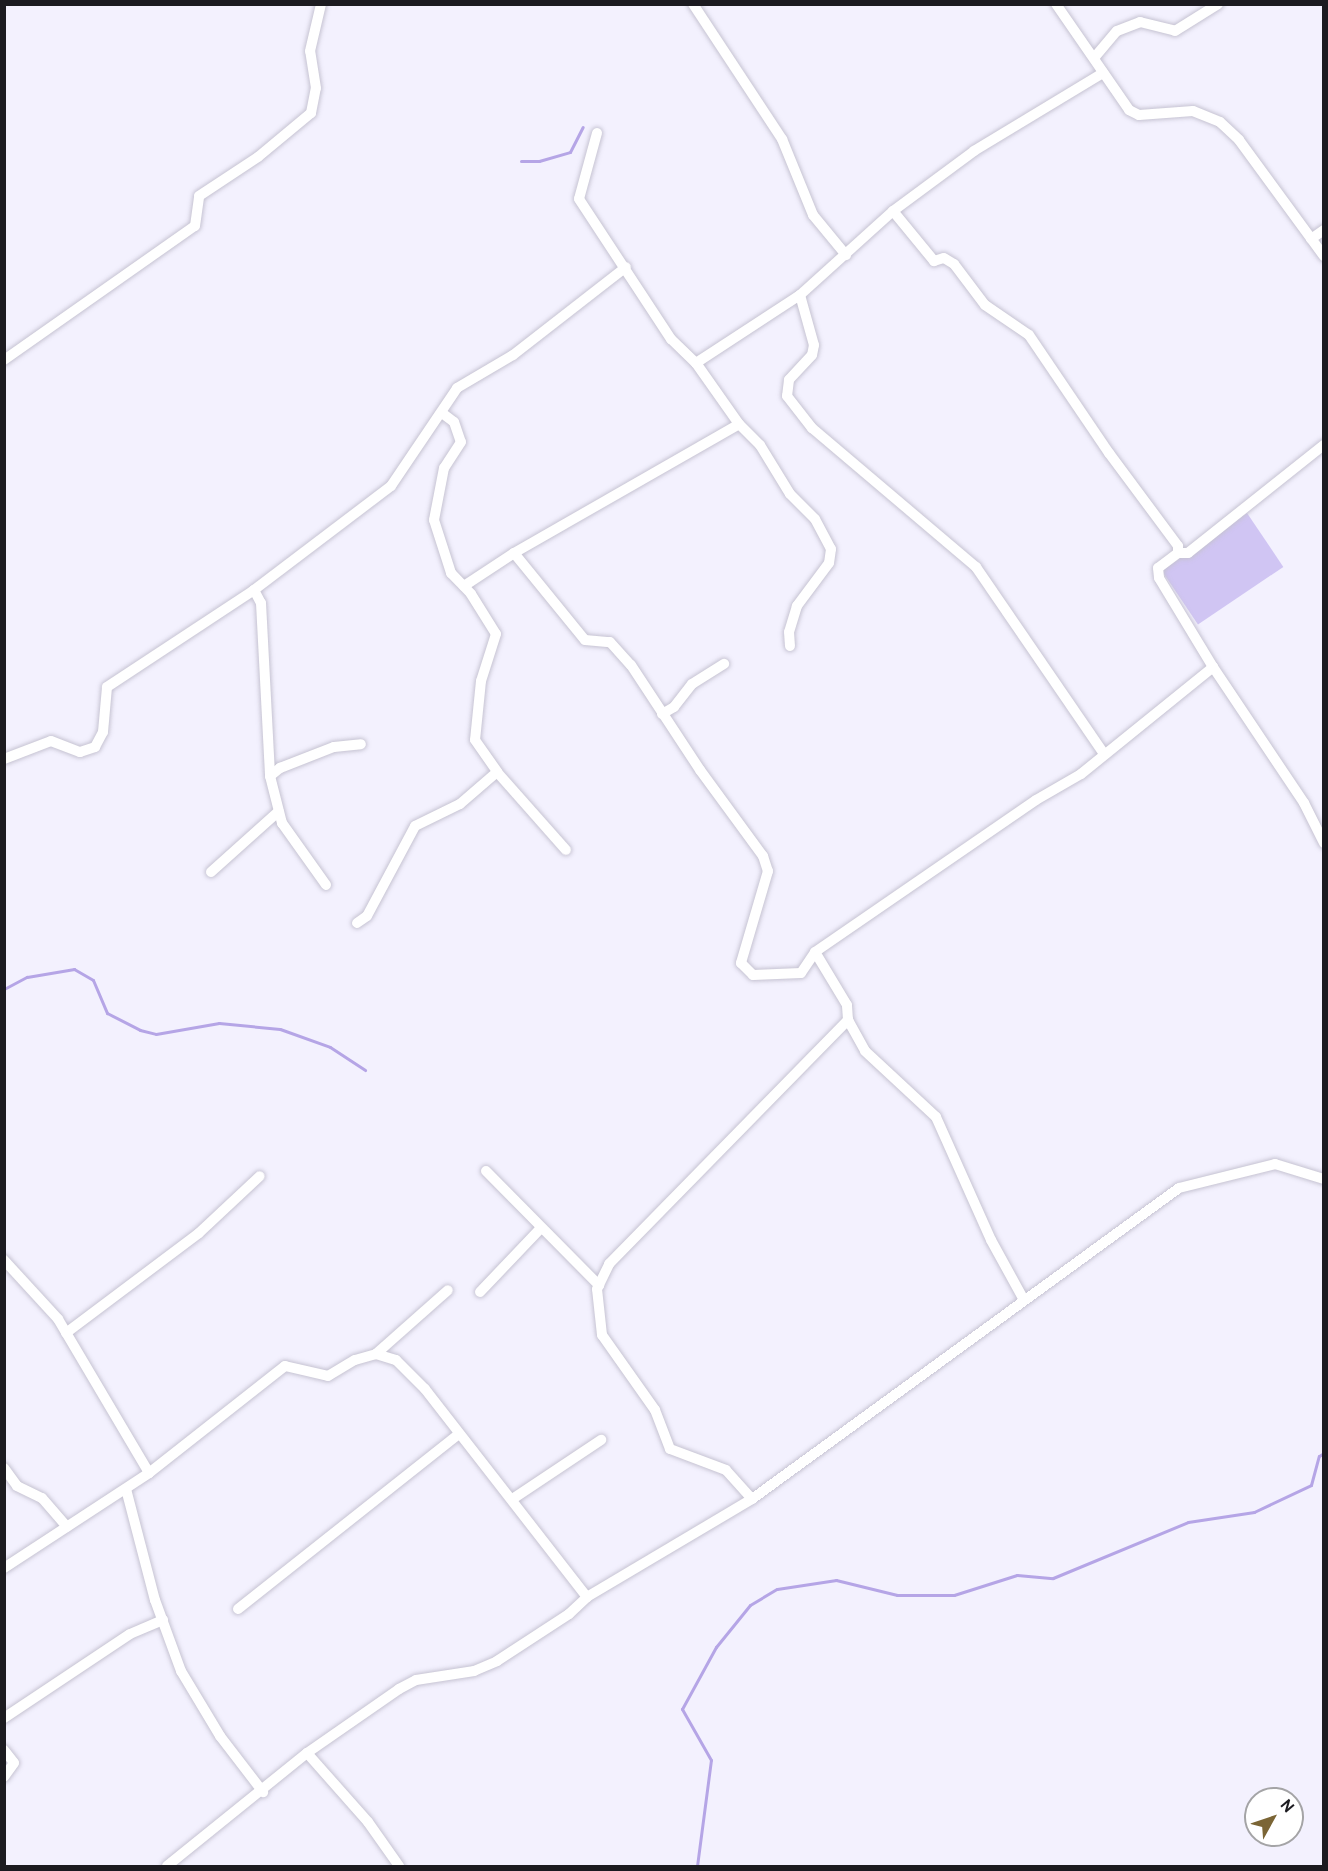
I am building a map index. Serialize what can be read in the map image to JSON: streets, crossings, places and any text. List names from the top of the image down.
{
  "north": "top right"
}
